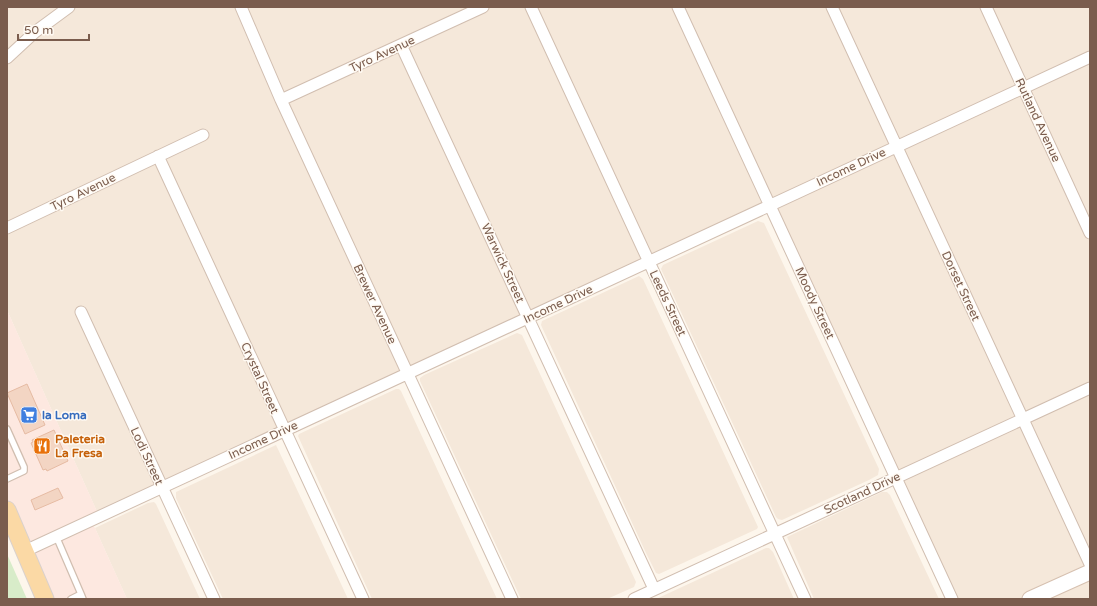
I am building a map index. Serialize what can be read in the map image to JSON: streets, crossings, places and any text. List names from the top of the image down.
{
  "streets": {
    "street": [
      "Tyro Avenue",
      "Rutland Avenue",
      "Income Drive",
      "Warwick Street",
      "Dorset Street",
      "Leeds Street",
      "Moody Street",
      "Brewer Avenue",
      "Crystal Street",
      "Lodi Street",
      "Scotland Drive"
    ]
  },
  "crossings": [
    ["Tyro Avenue", "Warwick Street"],
    ["Tyro Avenue", "Brewer Avenue"],
    ["Tyro Avenue", "Crystal Street"],
    ["Rutland Avenue", "Income Drive"],
    ["Income Drive", "Warwick Street"],
    ["Income Drive", "Dorset Street"],
    ["Income Drive", "Leeds Street"],
    ["Income Drive", "Moody Street"],
    ["Income Drive", "Brewer Avenue"],
    ["Income Drive", "Crystal Street"],
    ["Income Drive", "Lodi Street"],
    ["Warwick Street", "Scotland Drive"],
    ["Dorset Street", "Scotland Drive"],
    ["Leeds Street", "Scotland Drive"],
    ["Moody Street", "Scotland Drive"]
  ],
  "places": {
    "supermarket": ["la Loma"],
    "restaurant": ["Paleteria La Fresa"]
  },
  "scale_bar": "50 m"
}
